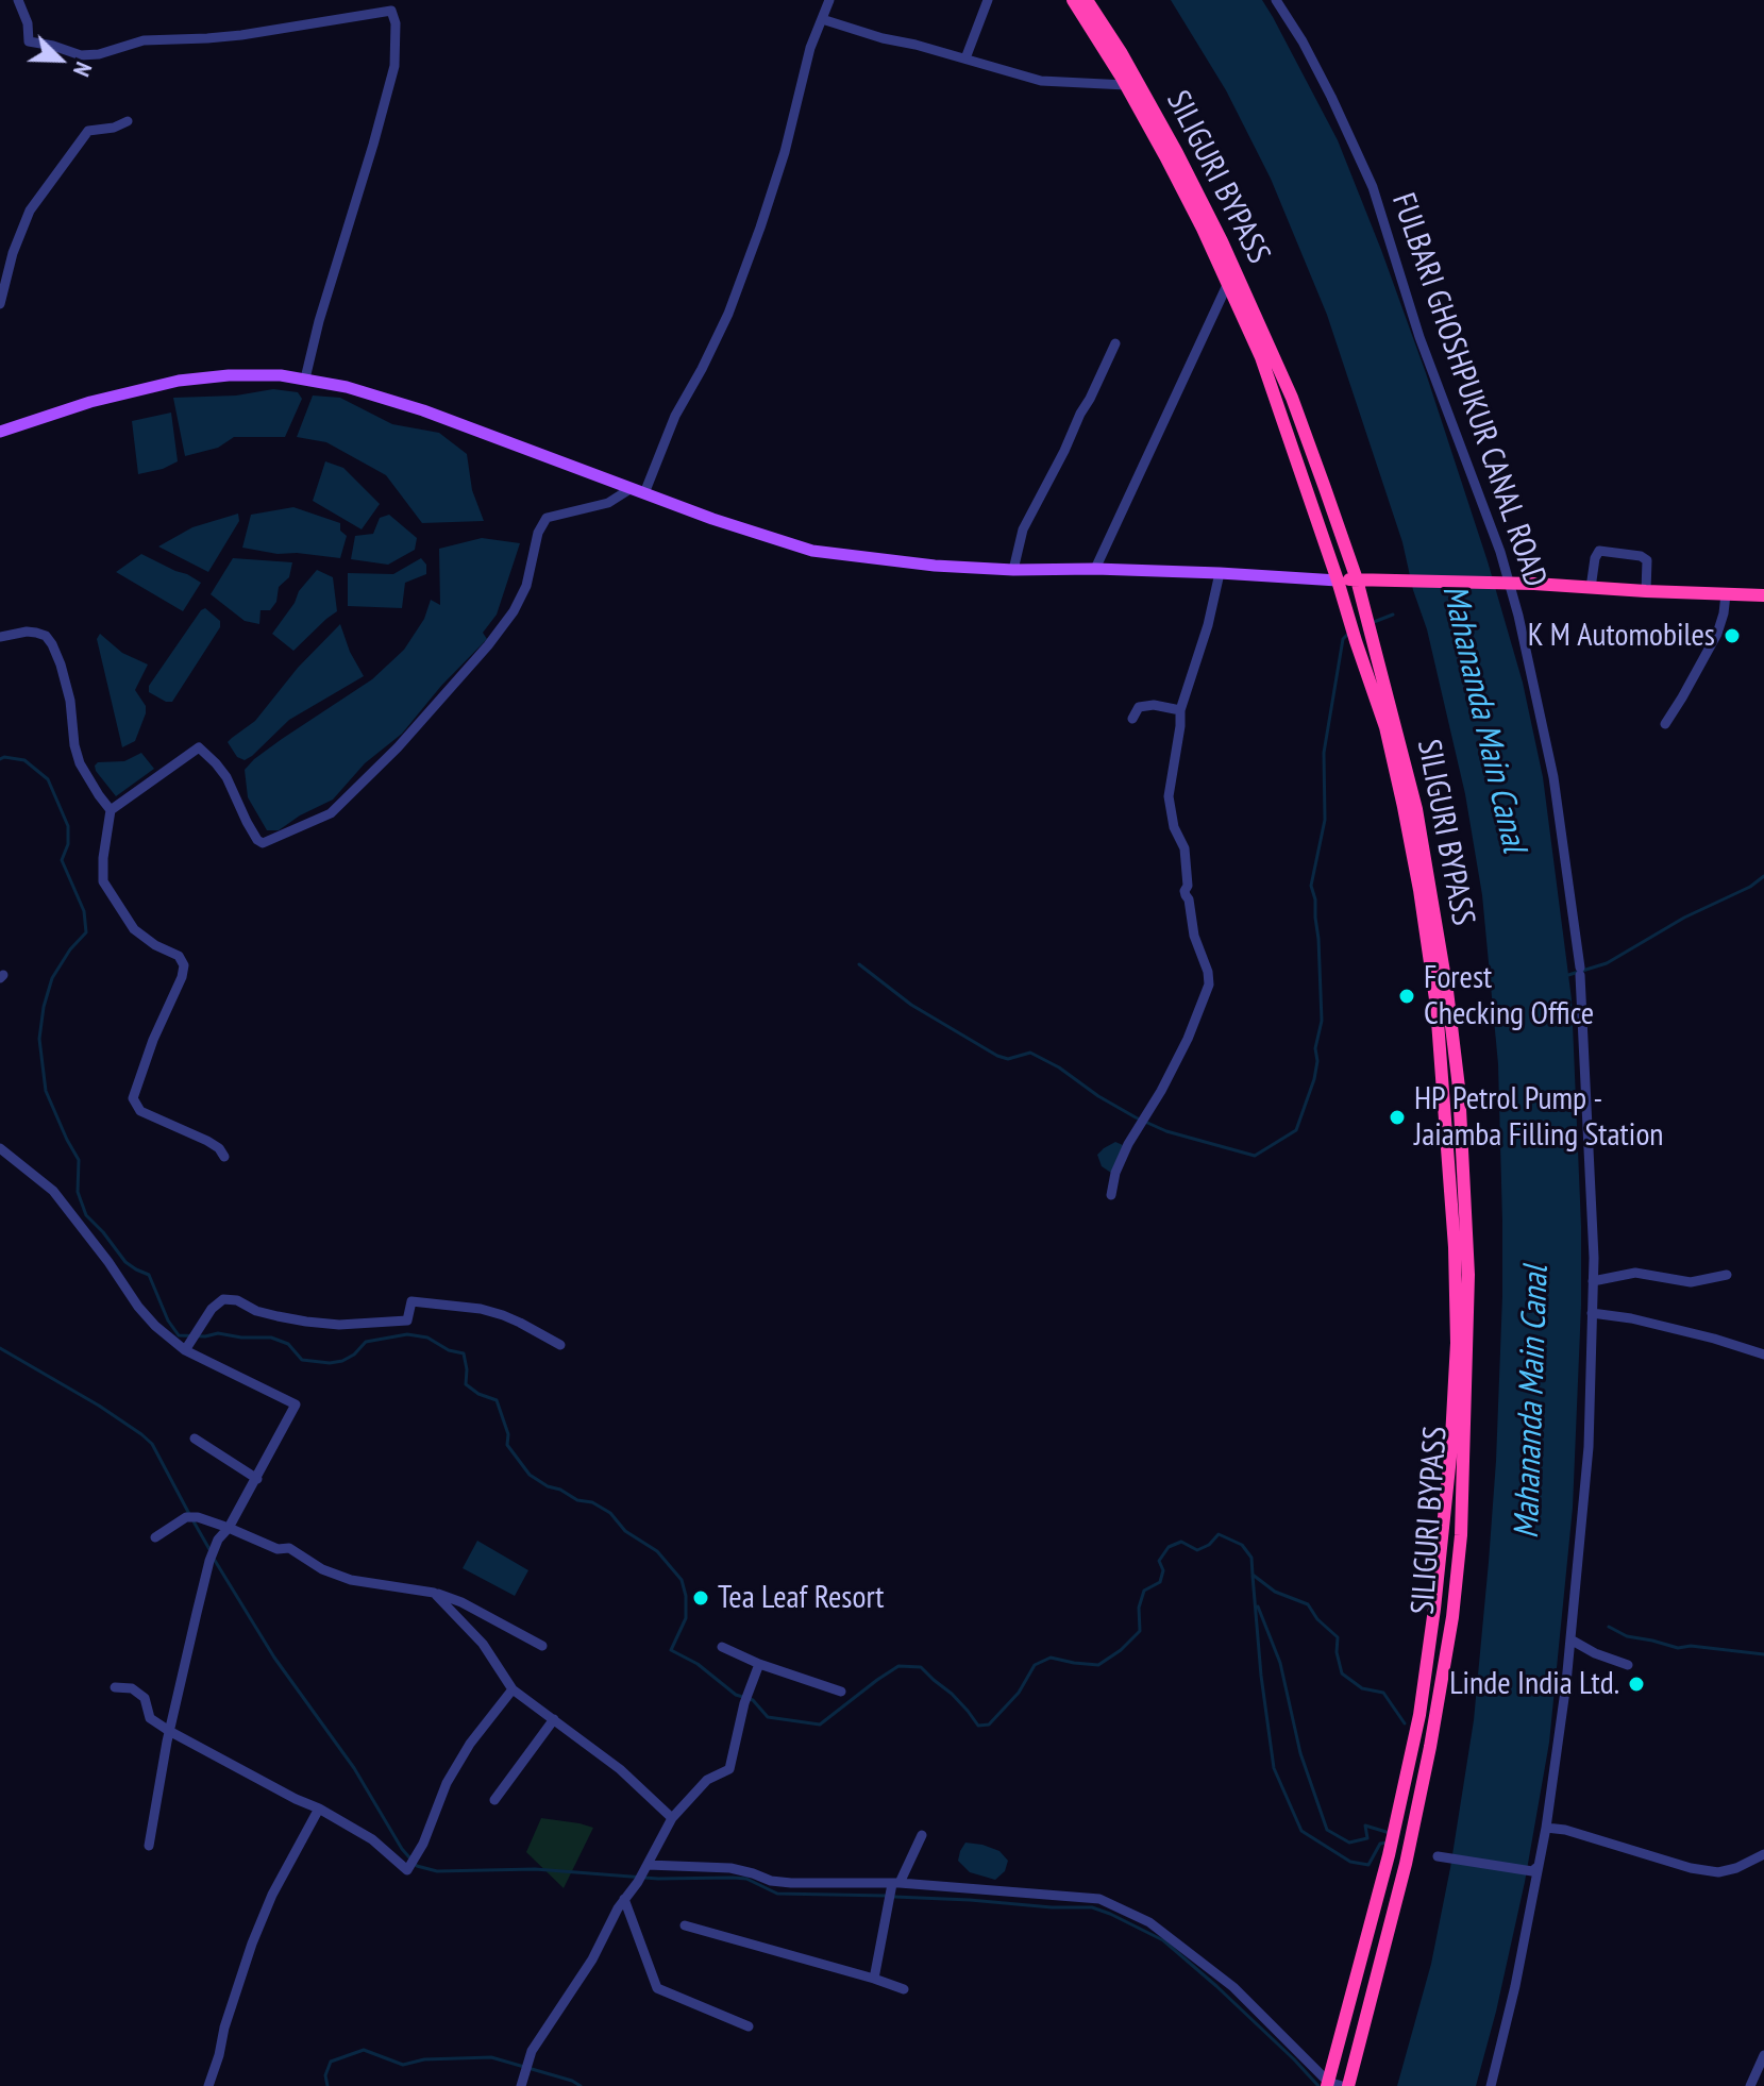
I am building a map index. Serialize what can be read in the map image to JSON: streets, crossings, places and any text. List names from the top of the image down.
{
  "streets": {
    "highway": ["SILIGURI BYPASS"],
    "street": ["FULBARI GHOSHPUKUR CANAL ROAD"]
  },
  "water": ["Mahananda Main Canal"],
  "places": [
    "K M Automobiles",
    "Forest Checking Office",
    "HP Petrol Pump - Jaiamba Filling Station",
    "Tea Leaf Resort",
    "Linde India Ltd."
  ],
  "north": "bottom right"
}
